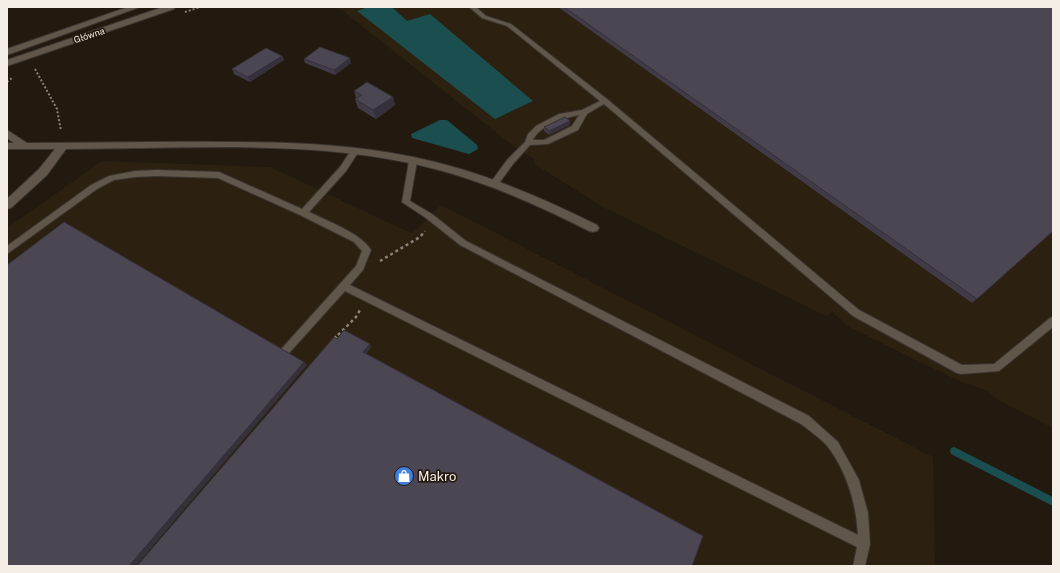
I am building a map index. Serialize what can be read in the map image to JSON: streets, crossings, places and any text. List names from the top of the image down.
{
  "streets": {
    "street": ["Główna"]
  },
  "places": {
    "shop": ["Makro"]
  }
}
